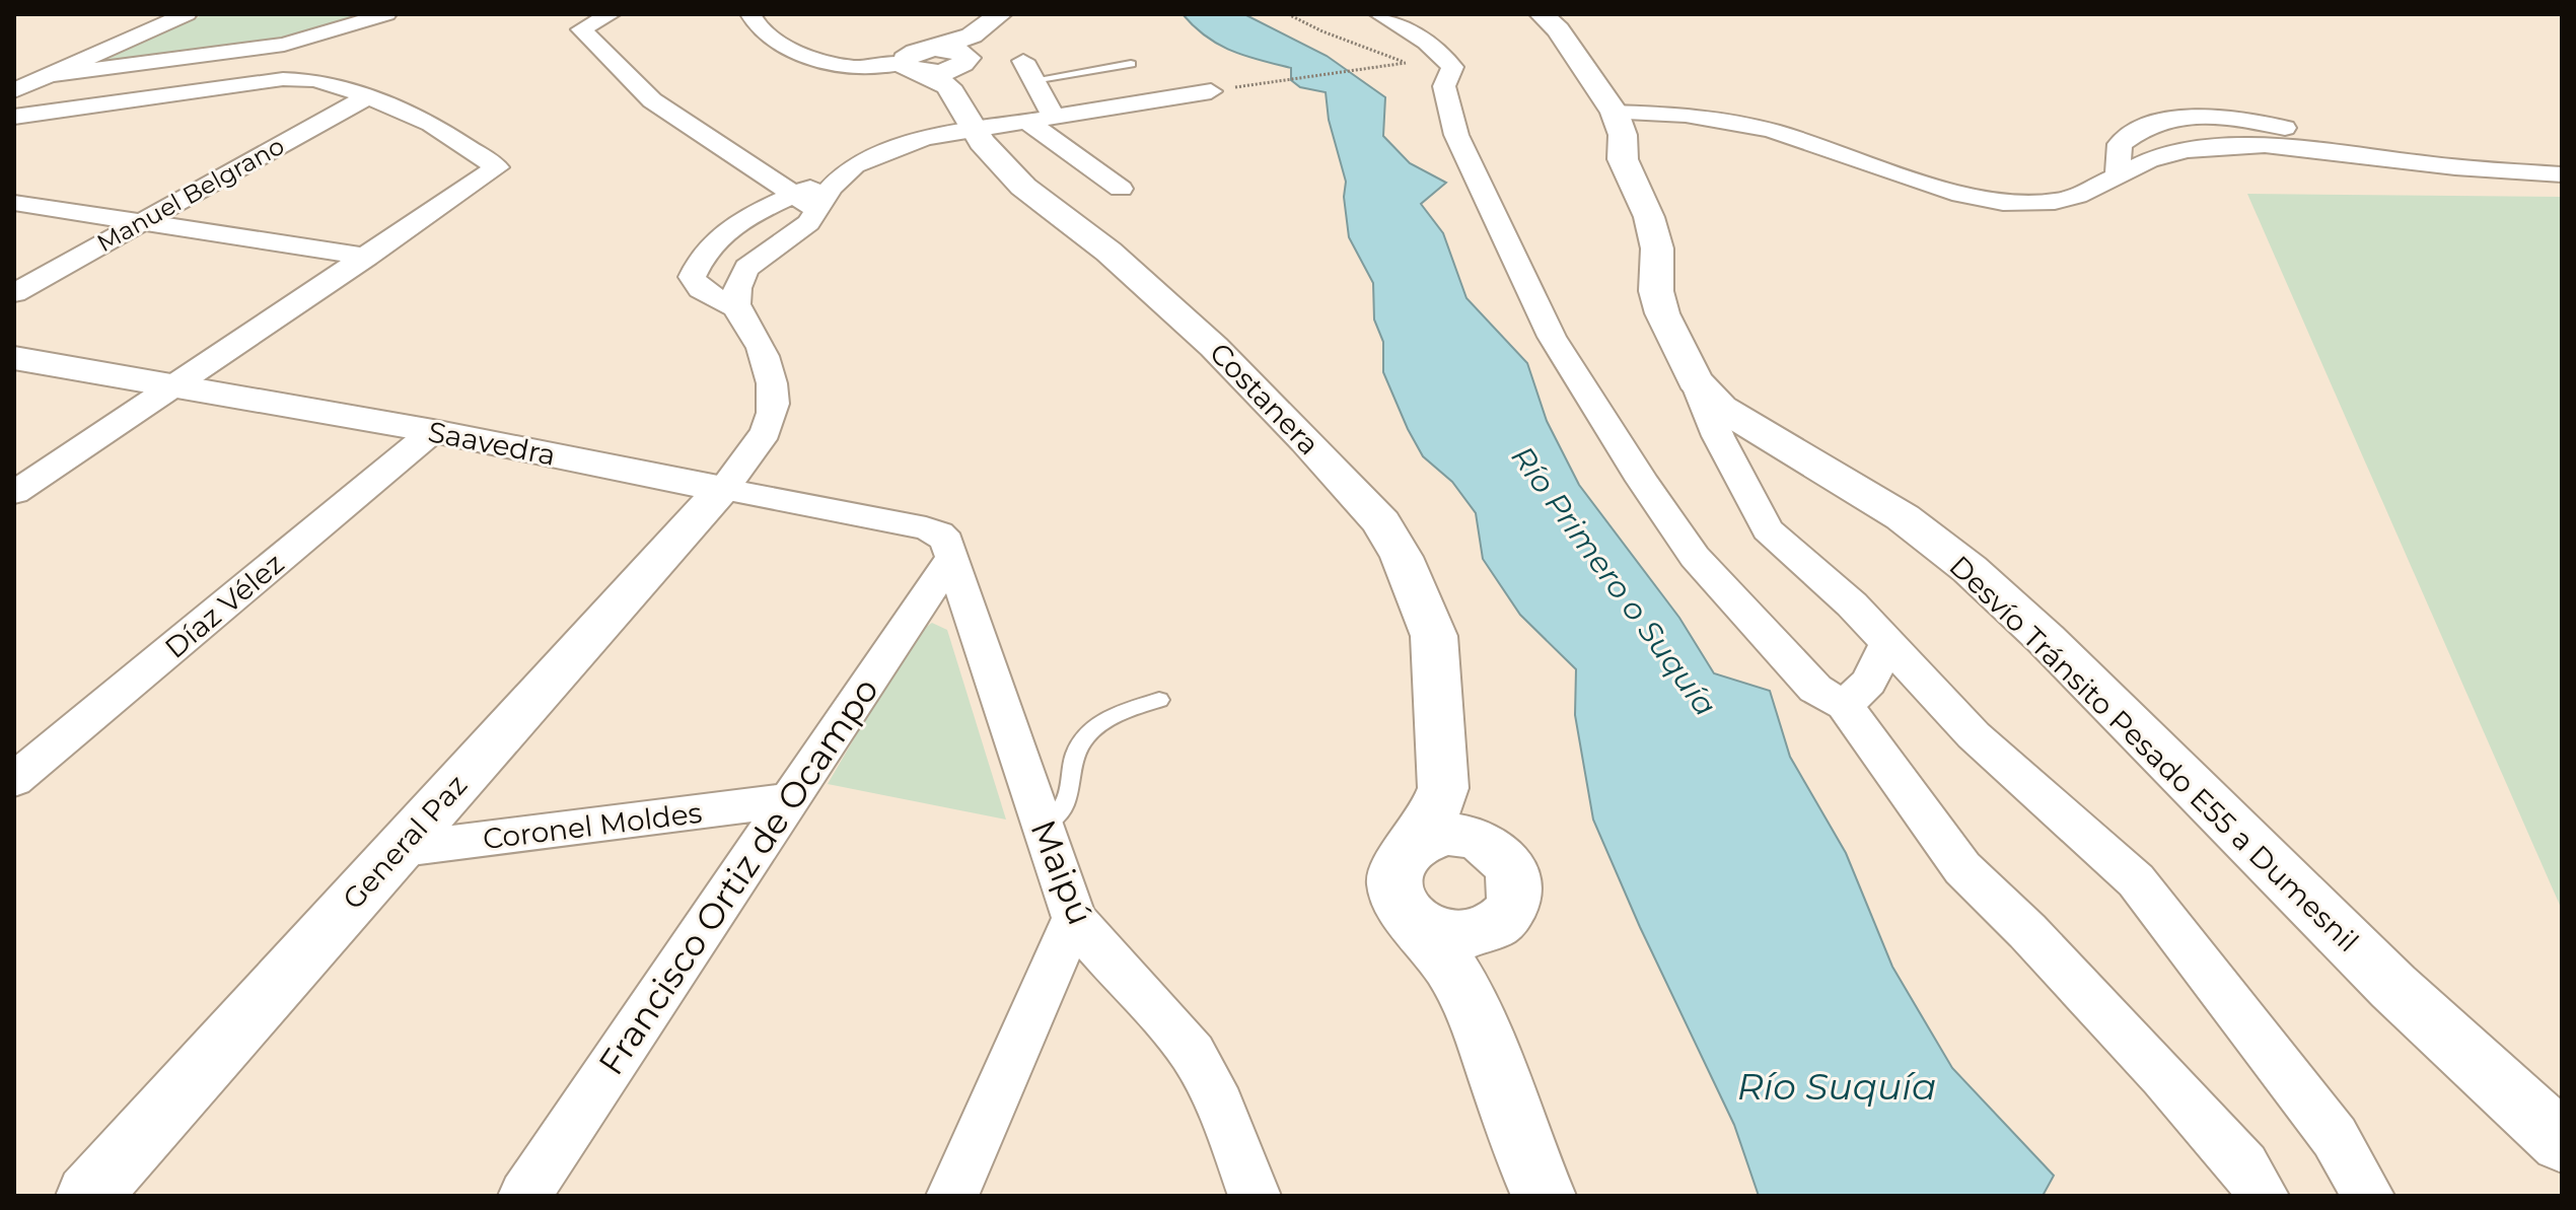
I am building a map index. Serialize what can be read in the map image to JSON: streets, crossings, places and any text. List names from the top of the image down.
{
  "streets": {
    "street": [
      "Manuel Belgrano",
      "Costanera",
      "Saavedra",
      "Díaz Vélez",
      "Desvío Tránsito Pesado E55 a Dumesnil",
      "Coronel Moldes",
      "General Paz",
      "Maipú",
      "Francisco Ortiz de Ocampo"
    ]
  },
  "crossings": [
    ["Saavedra", "Díaz Vélez"],
    ["Saavedra", "General Paz"],
    ["Saavedra", "Maipú"],
    ["Saavedra", "Francisco Ortiz de Ocampo"],
    ["Coronel Moldes", "General Paz"],
    ["Coronel Moldes", "Francisco Ortiz de Ocampo"],
    ["Maipú", "Francisco Ortiz de Ocampo"]
  ],
  "water": ["Río Primero o Suquía", "Río Suquía"]
}
